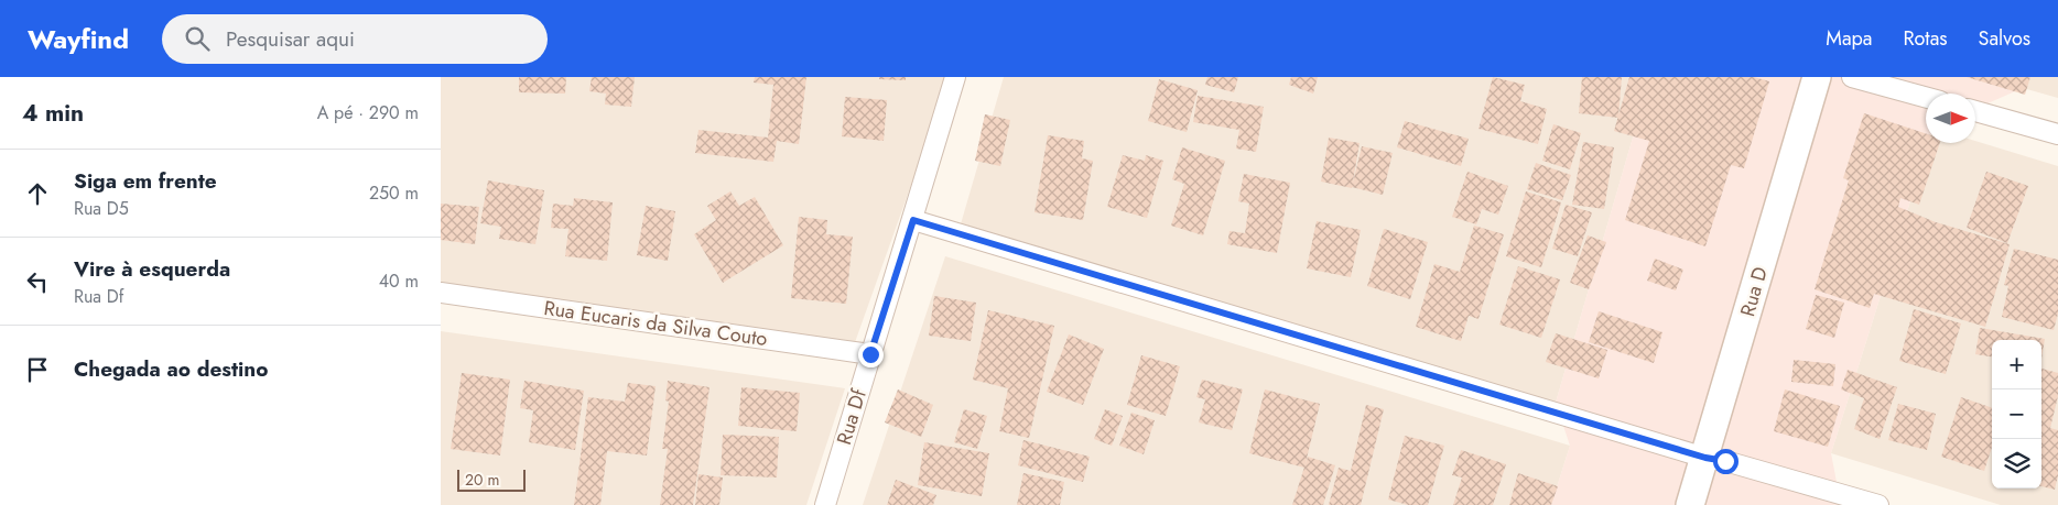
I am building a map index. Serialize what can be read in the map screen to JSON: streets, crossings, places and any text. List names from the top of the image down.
{
  "streets": {
    "street": ["Rua D", "Rua Eucaris da Silva Couto", "Rua Df"]
  },
  "crossings": [
    ["Rua Eucaris da Silva Couto", "Rua Df"]
  ],
  "scale_bar": "20 m",
  "north": "right",
  "page": {
    "header": "Wayfind",
    "search": "Pesquisar aqui",
    "nav": ["Mapa", "Rotas", "Salvos"],
    "heading": ["4 min", "A pé · 290 m"],
    "list": [
      ["Siga em frente", "Rua D5", "250 m"],
      ["Vire à esquerda", "Rua Df", "40 m"],
      "Chegada ao destino"
    ],
    "map_buttons": ["+", "−"],
    "scale": "20 m"
  }
}
